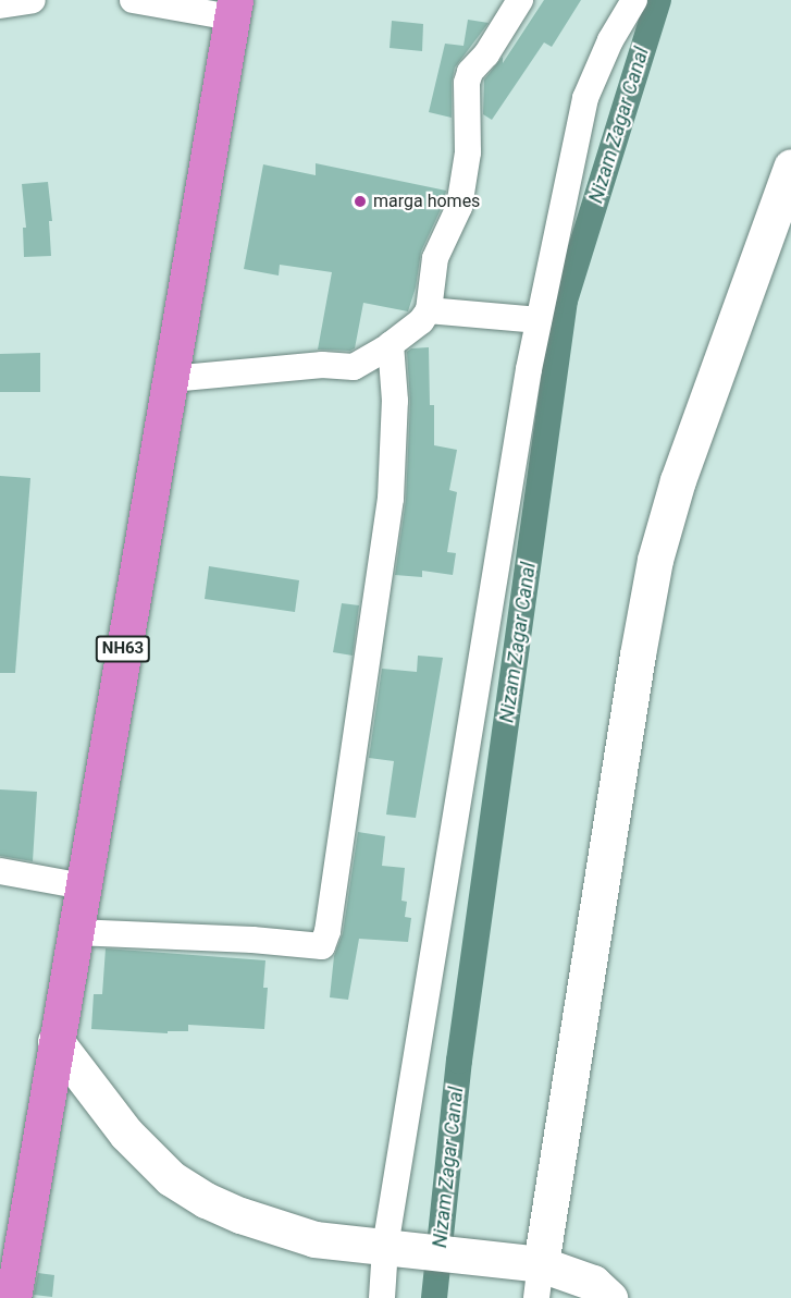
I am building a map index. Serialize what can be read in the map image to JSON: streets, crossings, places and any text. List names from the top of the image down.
{
  "streets": {
    "highway": ["NH63"]
  },
  "water": ["Nizam Zagar Canal"],
  "places": ["marga homes"]
}
